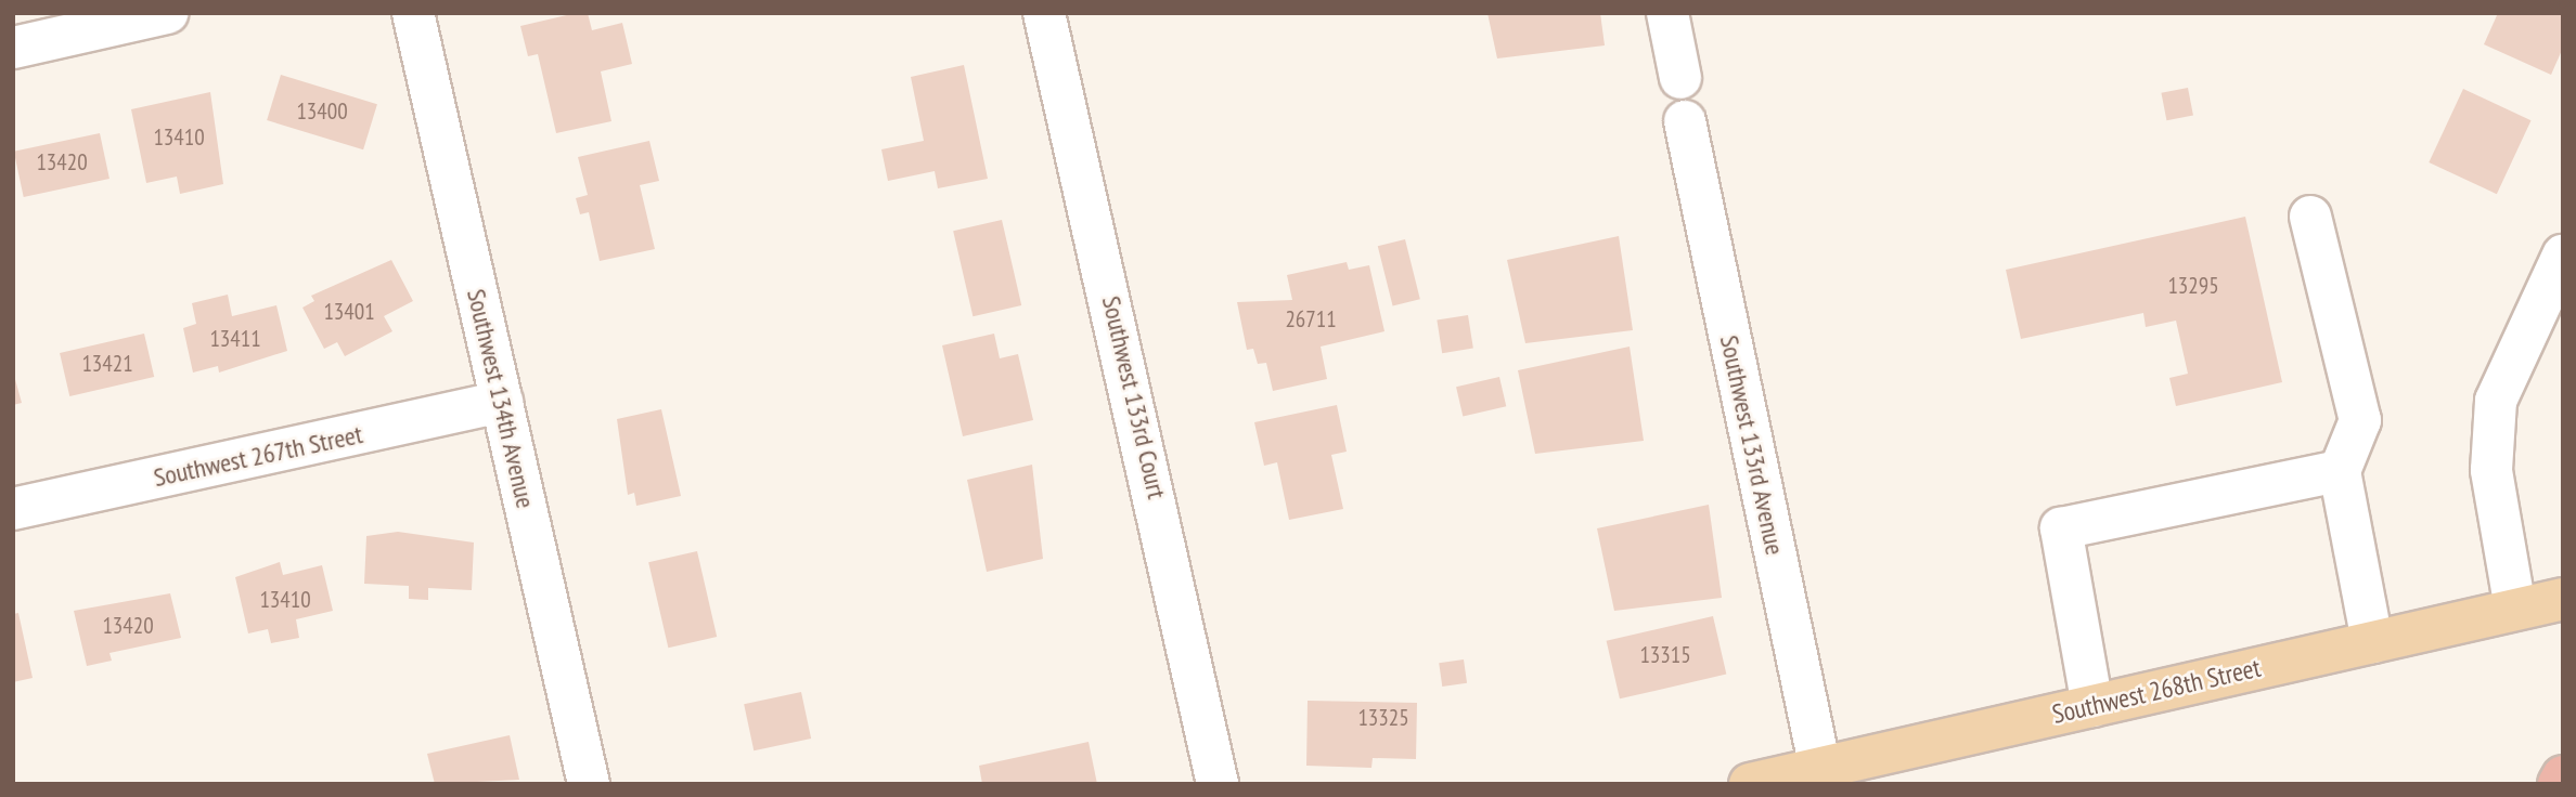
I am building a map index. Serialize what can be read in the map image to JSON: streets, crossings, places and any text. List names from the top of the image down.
{
  "streets": {
    "main road": ["Southwest 268th Street"],
    "street": [
      "Southwest 133rd Court",
      "Southwest 134th Avenue",
      "Southwest 133rd Avenue",
      "Southwest 267th Street"
    ]
  },
  "crossings": [
    ["Southwest 134th Avenue", "Southwest 267th Street"],
    ["Southwest 133rd Avenue", "Southwest 268th Street"]
  ],
  "house_numbers": [
    "13400",
    "13410",
    "13420",
    "13295",
    "13401",
    "26711",
    "13411",
    "13421",
    "13410",
    "13420",
    "13315",
    "13325"
  ]
}
